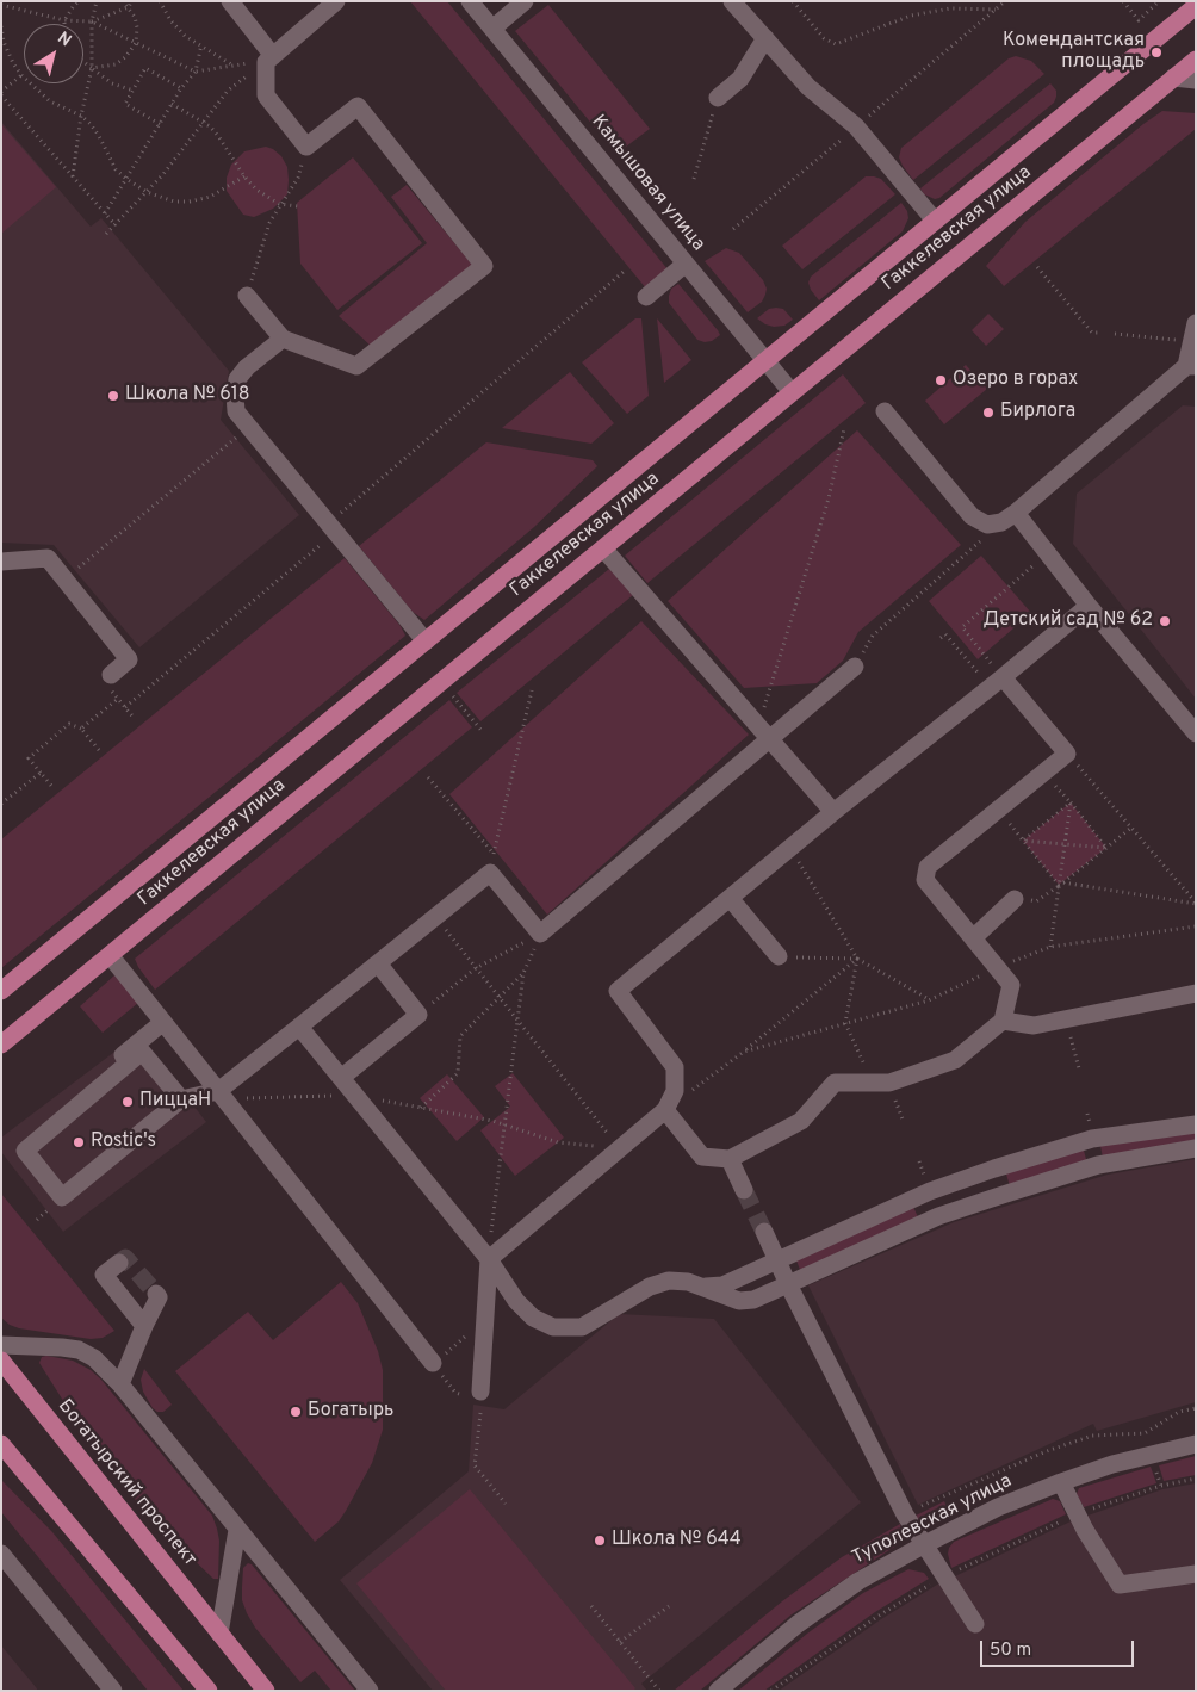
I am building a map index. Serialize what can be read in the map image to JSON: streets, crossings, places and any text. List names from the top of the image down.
{
  "streets": {
    "main road": ["Гаккелевская улица", "Богатырский проспект"],
    "street": ["Камышовая улица", "Туполевская улица"]
  },
  "crossings": [
    ["Камышовая улица", "Гаккелевская улица"]
  ],
  "places": [
    "Комендантская площадь",
    "Озеро в горах",
    "Школа № 618",
    "Бирлога",
    "Детский сад № 62",
    "ПиццаН",
    "Rostic's",
    "Богатырь",
    "Школа № 644"
  ],
  "scale_bar": "50 m",
  "north": "top right"
}
